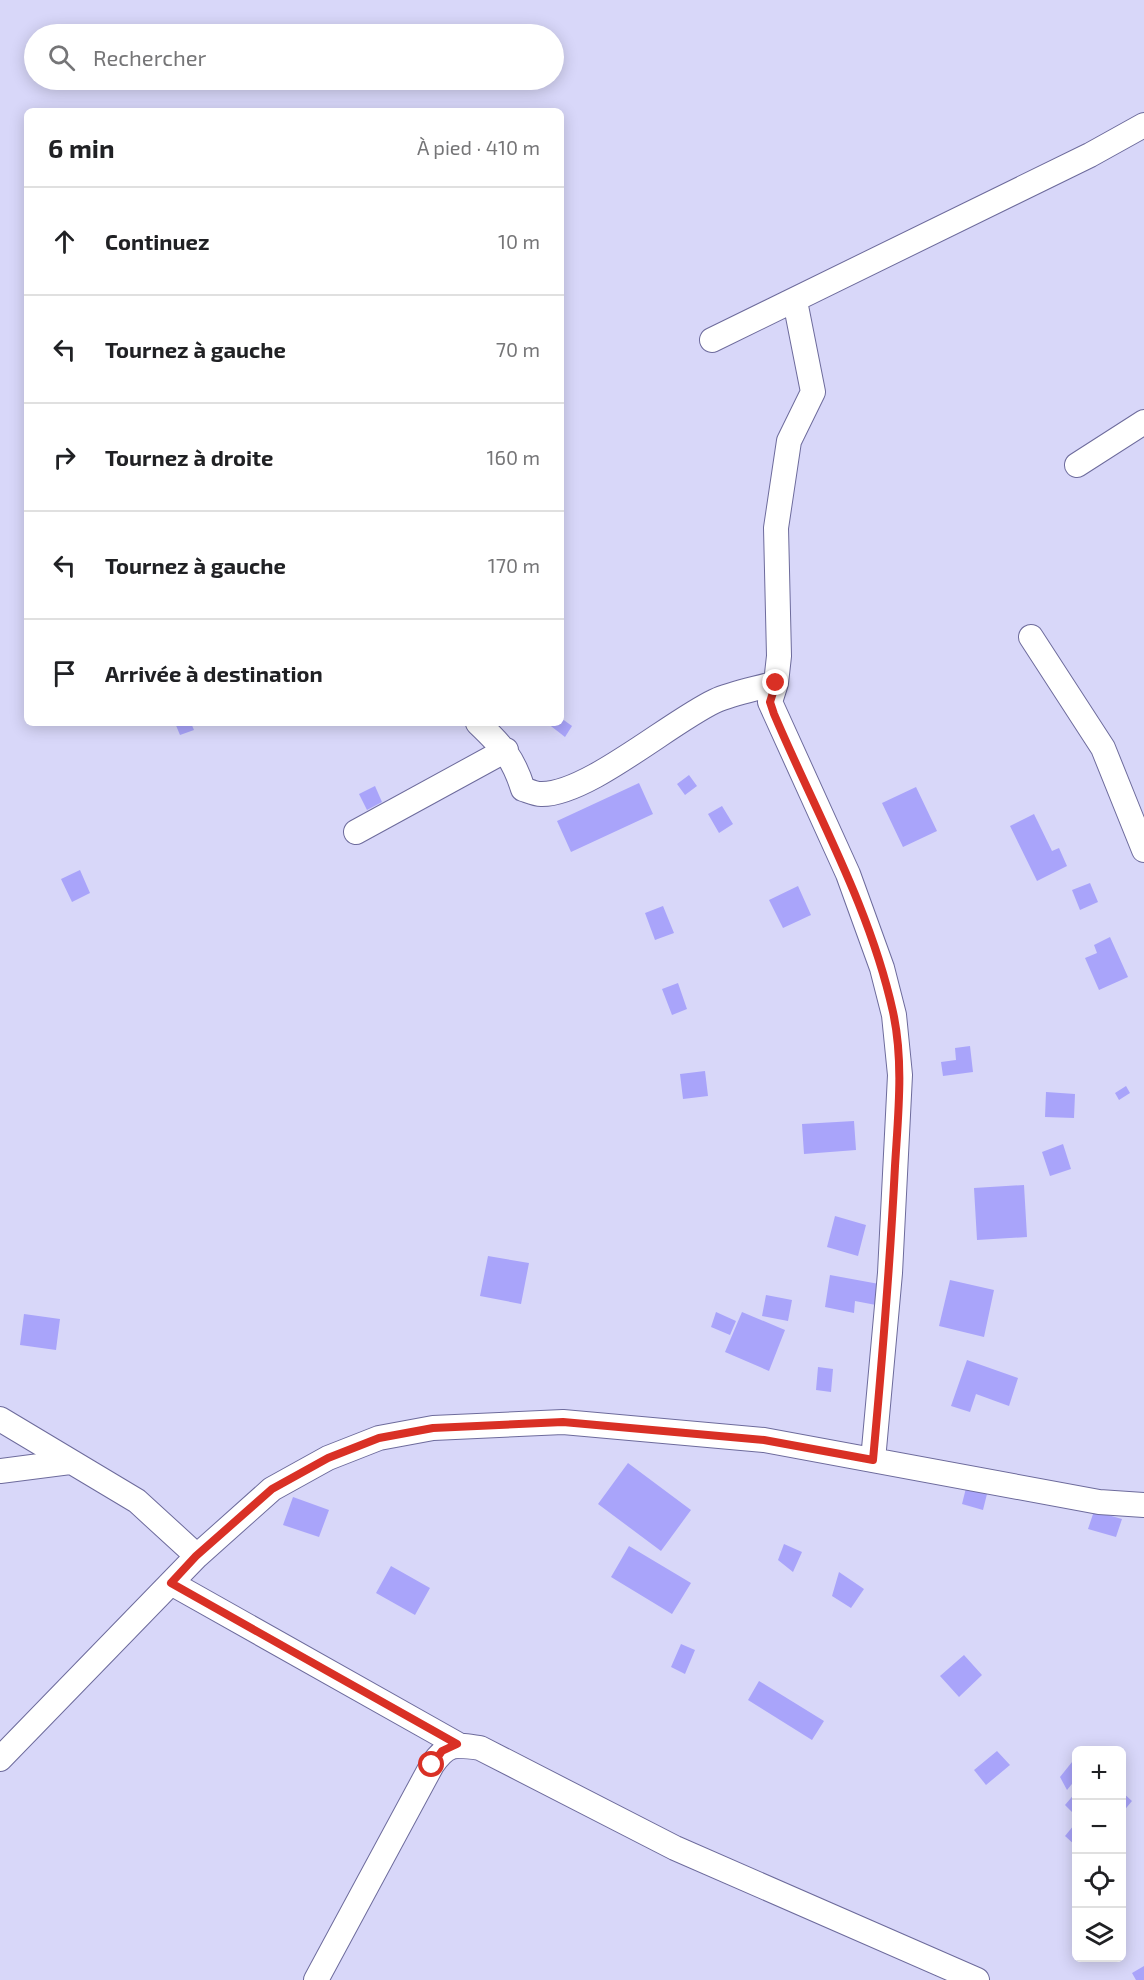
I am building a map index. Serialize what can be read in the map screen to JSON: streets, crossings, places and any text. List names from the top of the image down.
{
  "page": {
    "search": "Rechercher",
    "heading": ["6 min", "À pied · 410 m"],
    "list": [
      ["Continuez", "10 m"],
      ["Tournez à gauche", "70 m"],
      ["Tournez à droite", "160 m"],
      ["Tournez à gauche", "170 m"],
      "Arrivée à destination"
    ],
    "map_buttons": ["+", "−"]
  }
}
